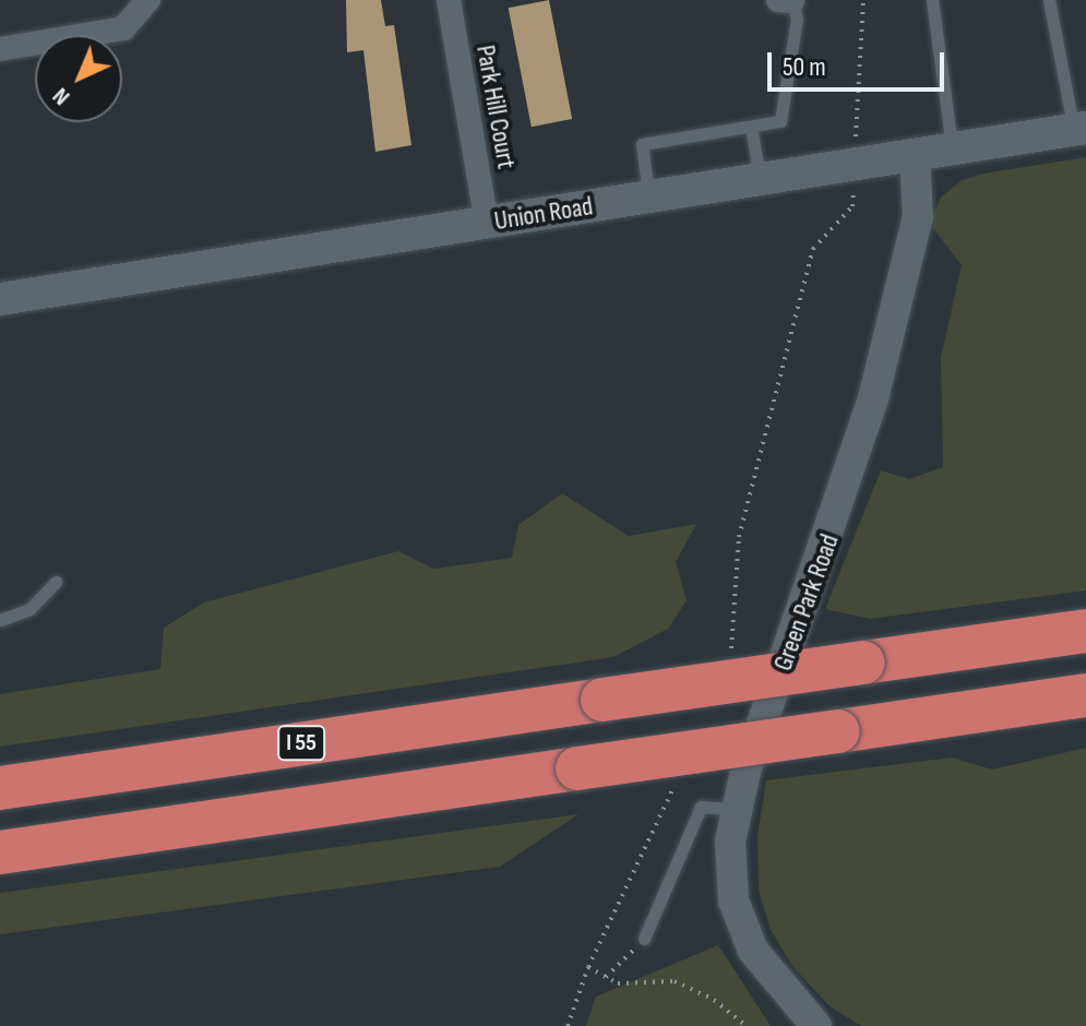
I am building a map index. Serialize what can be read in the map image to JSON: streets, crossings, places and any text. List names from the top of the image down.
{
  "streets": {
    "highway": ["I 55"],
    "main road": ["Union Road"],
    "street": ["Park Hill Court", "Green Park Road"]
  },
  "crossings": [
    ["Park Hill Court", "Union Road"],
    ["Union Road", "Green Park Road"]
  ],
  "scale_bar": "50 m",
  "north": "bottom left"
}
